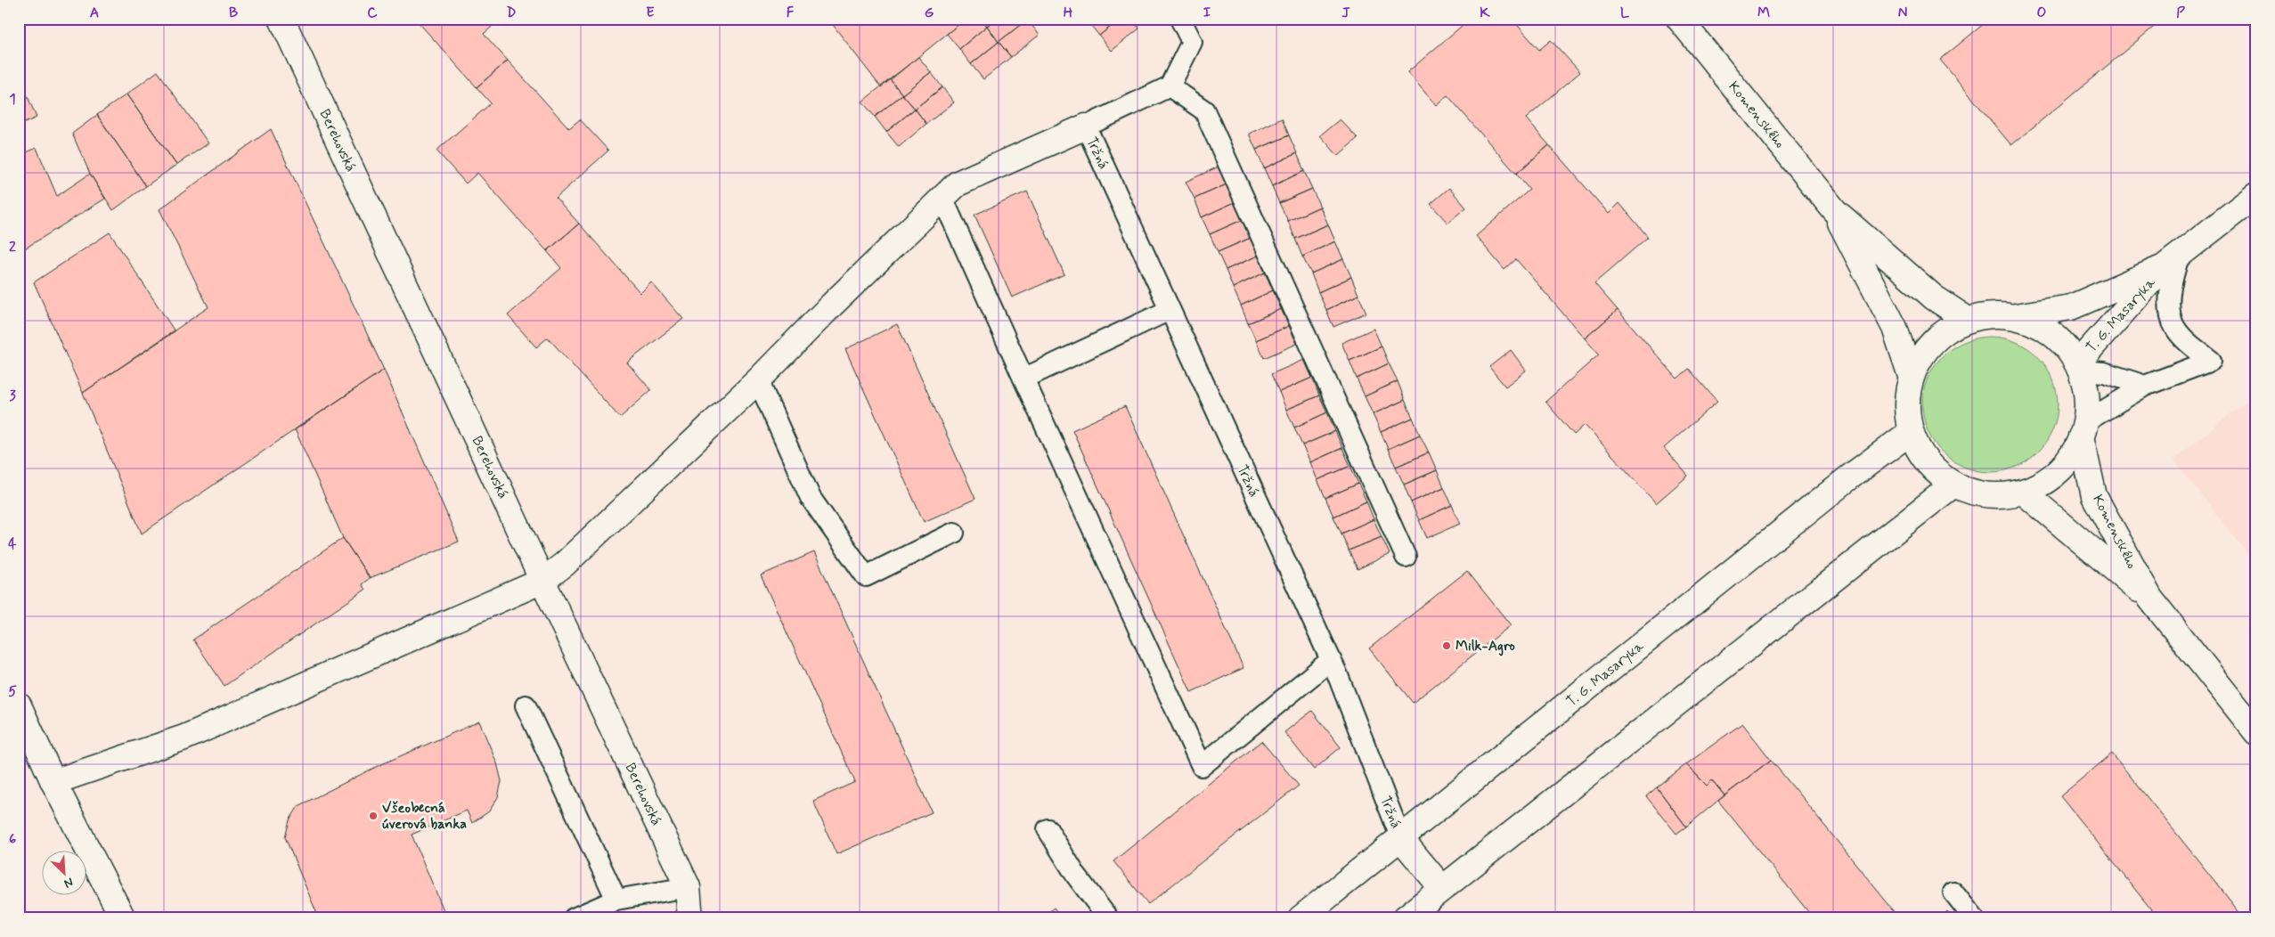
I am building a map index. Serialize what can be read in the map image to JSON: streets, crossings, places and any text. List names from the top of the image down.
{
  "streets": {
    "street": ["Komenského", "Berehovská", "T. G. Masaryka"],
    "lane": ["Tržná"]
  },
  "crossings": [
    ["Komenského", "T. G. Masaryka"],
    ["Tržná", "T. G. Masaryka"]
  ],
  "places": ["Milk-Agro", "Všeobecná úverová banka"],
  "north": "bottom right",
  "grid": {
    "columns": [
      "A",
      "B",
      "C",
      "D",
      "E",
      "F",
      "G",
      "H",
      "I",
      "J",
      "K",
      "L",
      "M",
      "N",
      "O",
      "P"
    ],
    "rows": [
      "1",
      "2",
      "3",
      "4",
      "5",
      "6"
    ]
  }
}
